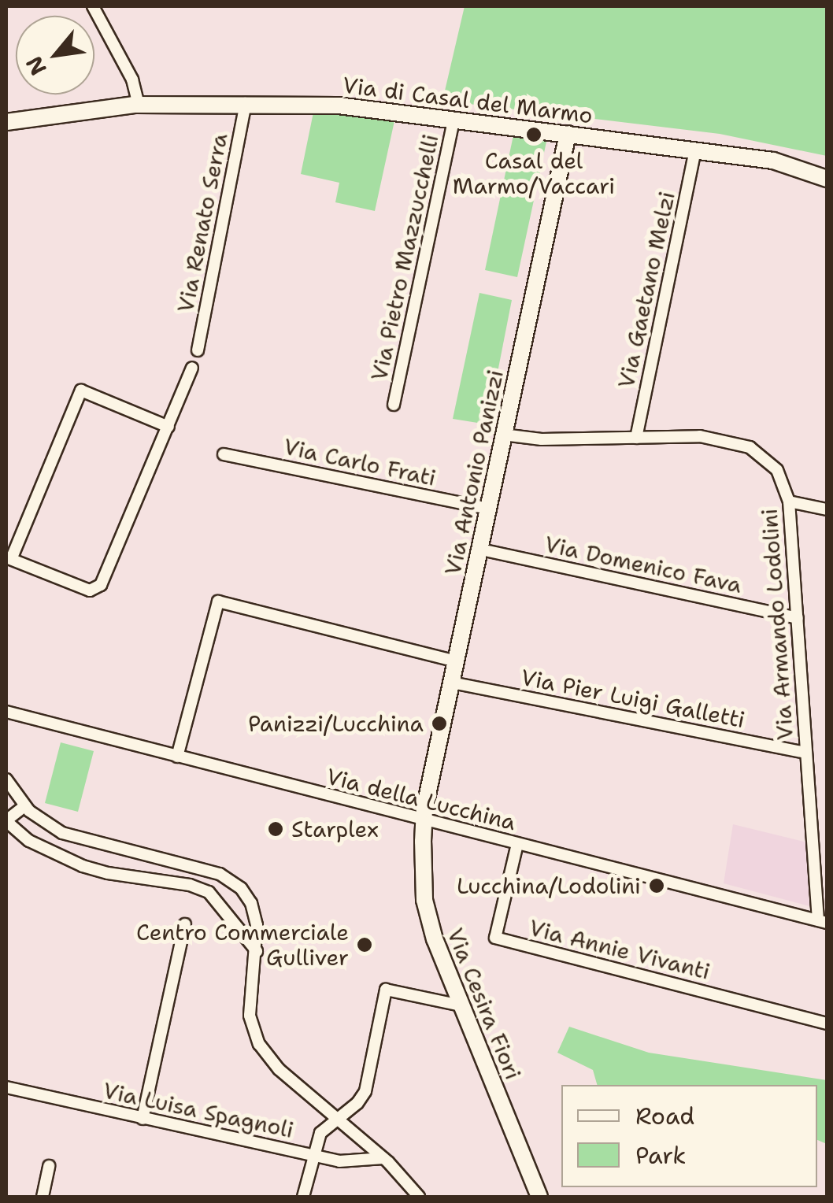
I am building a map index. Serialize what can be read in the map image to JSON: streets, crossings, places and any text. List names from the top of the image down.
{
  "streets": {
    "street": [
      "Via di Casal del Marmo",
      "Via Renato Serra",
      "Via Pietro Mazzucchelli",
      "Via Gaetano Melzi",
      "Via Carlo Frati",
      "Via Antonio Panizzi",
      "Via Domenico Fava",
      "Via Armando Lodolini",
      "Via Pier Luigi Galletti",
      "Via della Lucchina",
      "Via Annie Vivanti",
      "Via Cesira Fiori",
      "Via Luisa Spagnoli"
    ]
  },
  "crossings": [
    ["Via di Casal del Marmo", "Via Renato Serra"],
    ["Via di Casal del Marmo", "Via Pietro Mazzucchelli"],
    ["Via di Casal del Marmo", "Via Gaetano Melzi"],
    ["Via di Casal del Marmo", "Via Antonio Panizzi"],
    ["Via Gaetano Melzi", "Via Armando Lodolini"],
    ["Via Carlo Frati", "Via Antonio Panizzi"],
    ["Via Antonio Panizzi", "Via Domenico Fava"],
    ["Via Antonio Panizzi", "Via Armando Lodolini"],
    ["Via Antonio Panizzi", "Via Pier Luigi Galletti"],
    ["Via Antonio Panizzi", "Via della Lucchina"],
    ["Via Antonio Panizzi", "Via Cesira Fiori"],
    ["Via Domenico Fava", "Via Armando Lodolini"],
    ["Via Armando Lodolini", "Via Pier Luigi Galletti"],
    ["Via Armando Lodolini", "Via della Lucchina"],
    ["Via della Lucchina", "Via Annie Vivanti"],
    ["Via della Lucchina", "Via Cesira Fiori"]
  ],
  "places": [
    "Casal del Marmo/Vaccari",
    "Panizzi/Lucchina",
    "Starplex",
    "Lucchina/Lodolini",
    "Centro Commerciale Gulliver"
  ],
  "legend": ["Road", "Park"],
  "north": "bottom left"
}
